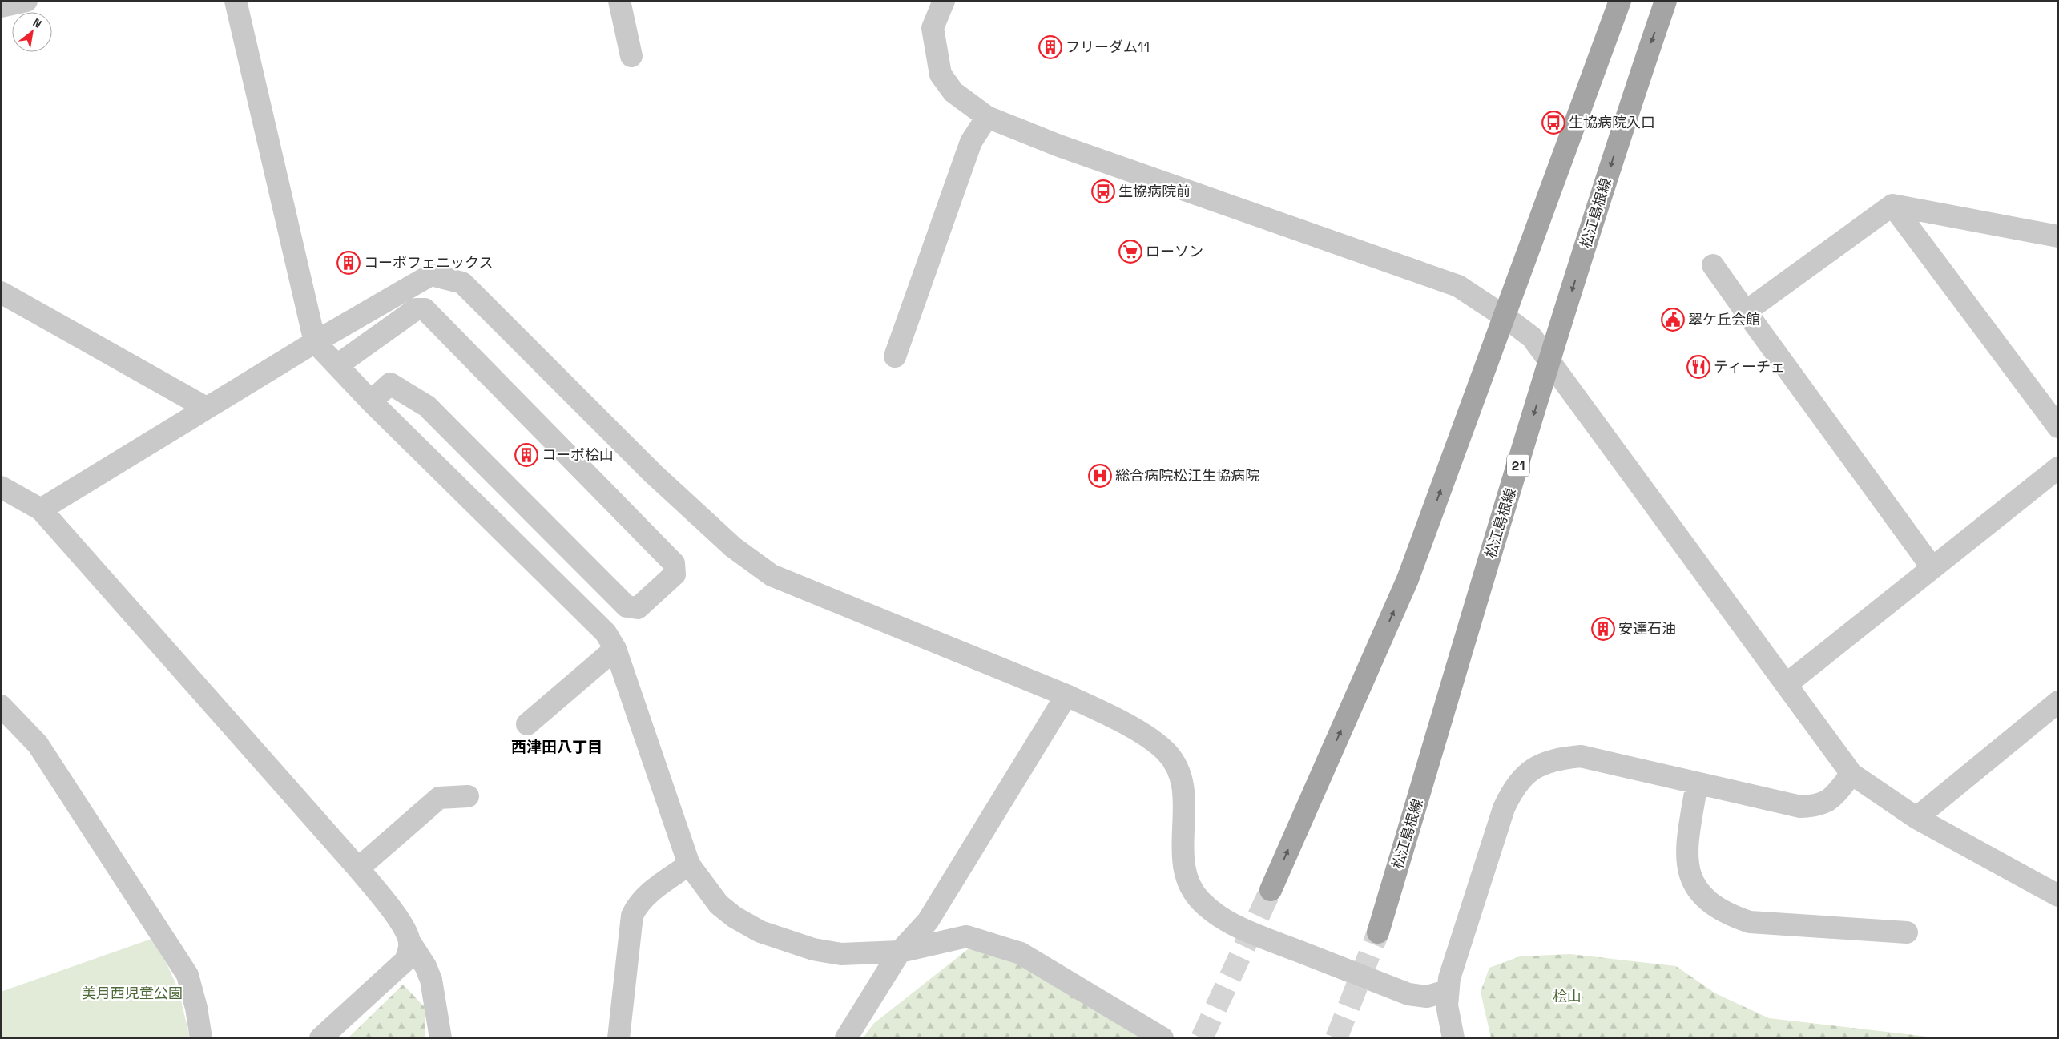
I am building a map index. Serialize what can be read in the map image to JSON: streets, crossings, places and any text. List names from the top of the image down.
{
  "streets": {
    "main road": ["松江島根線", "21"]
  },
  "districts": ["西津田八丁目"],
  "parks": ["美月西児童公園", "桧山"],
  "places": {
    "building": [
      "フリーダム11",
      "コーポフェニックス",
      "コーポ桧山",
      "安達石油"
    ],
    "bus stop": ["生協病院入口", "生協病院前"],
    "supermarket": ["ローソン"],
    "public building": ["翠ケ丘会館"],
    "restaurant": ["ティーチェ"],
    "hospital": ["総合病院松江生協病院"]
  },
  "north": "top right"
}
